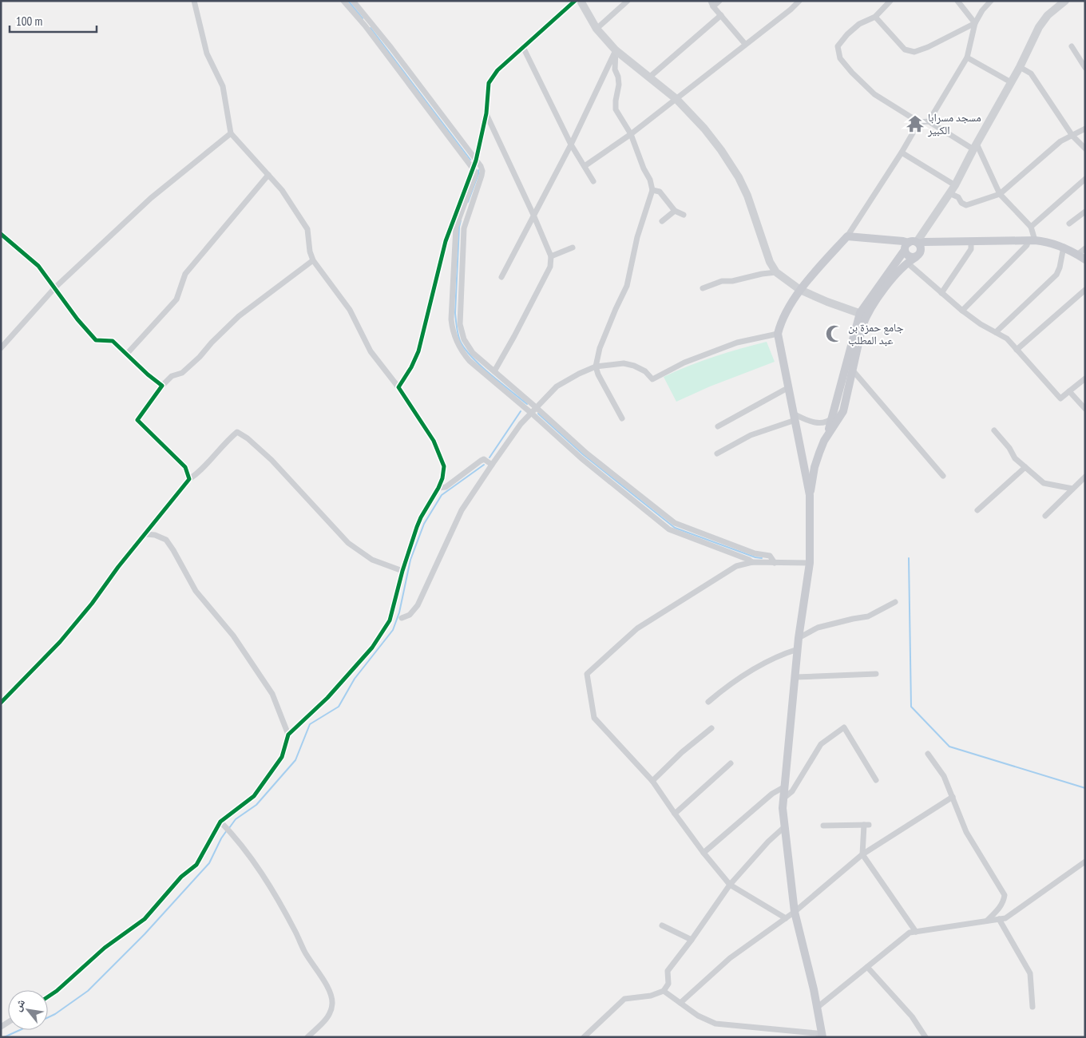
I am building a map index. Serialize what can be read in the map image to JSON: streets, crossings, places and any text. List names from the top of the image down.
{
  "places": {
    "temple": ["مسجد مسرابا الكبير"],
    "mosque": ["جامع حمزة بن عبد المطلب"]
  },
  "scale_bar": "100 m",
  "north": "top left"
}
